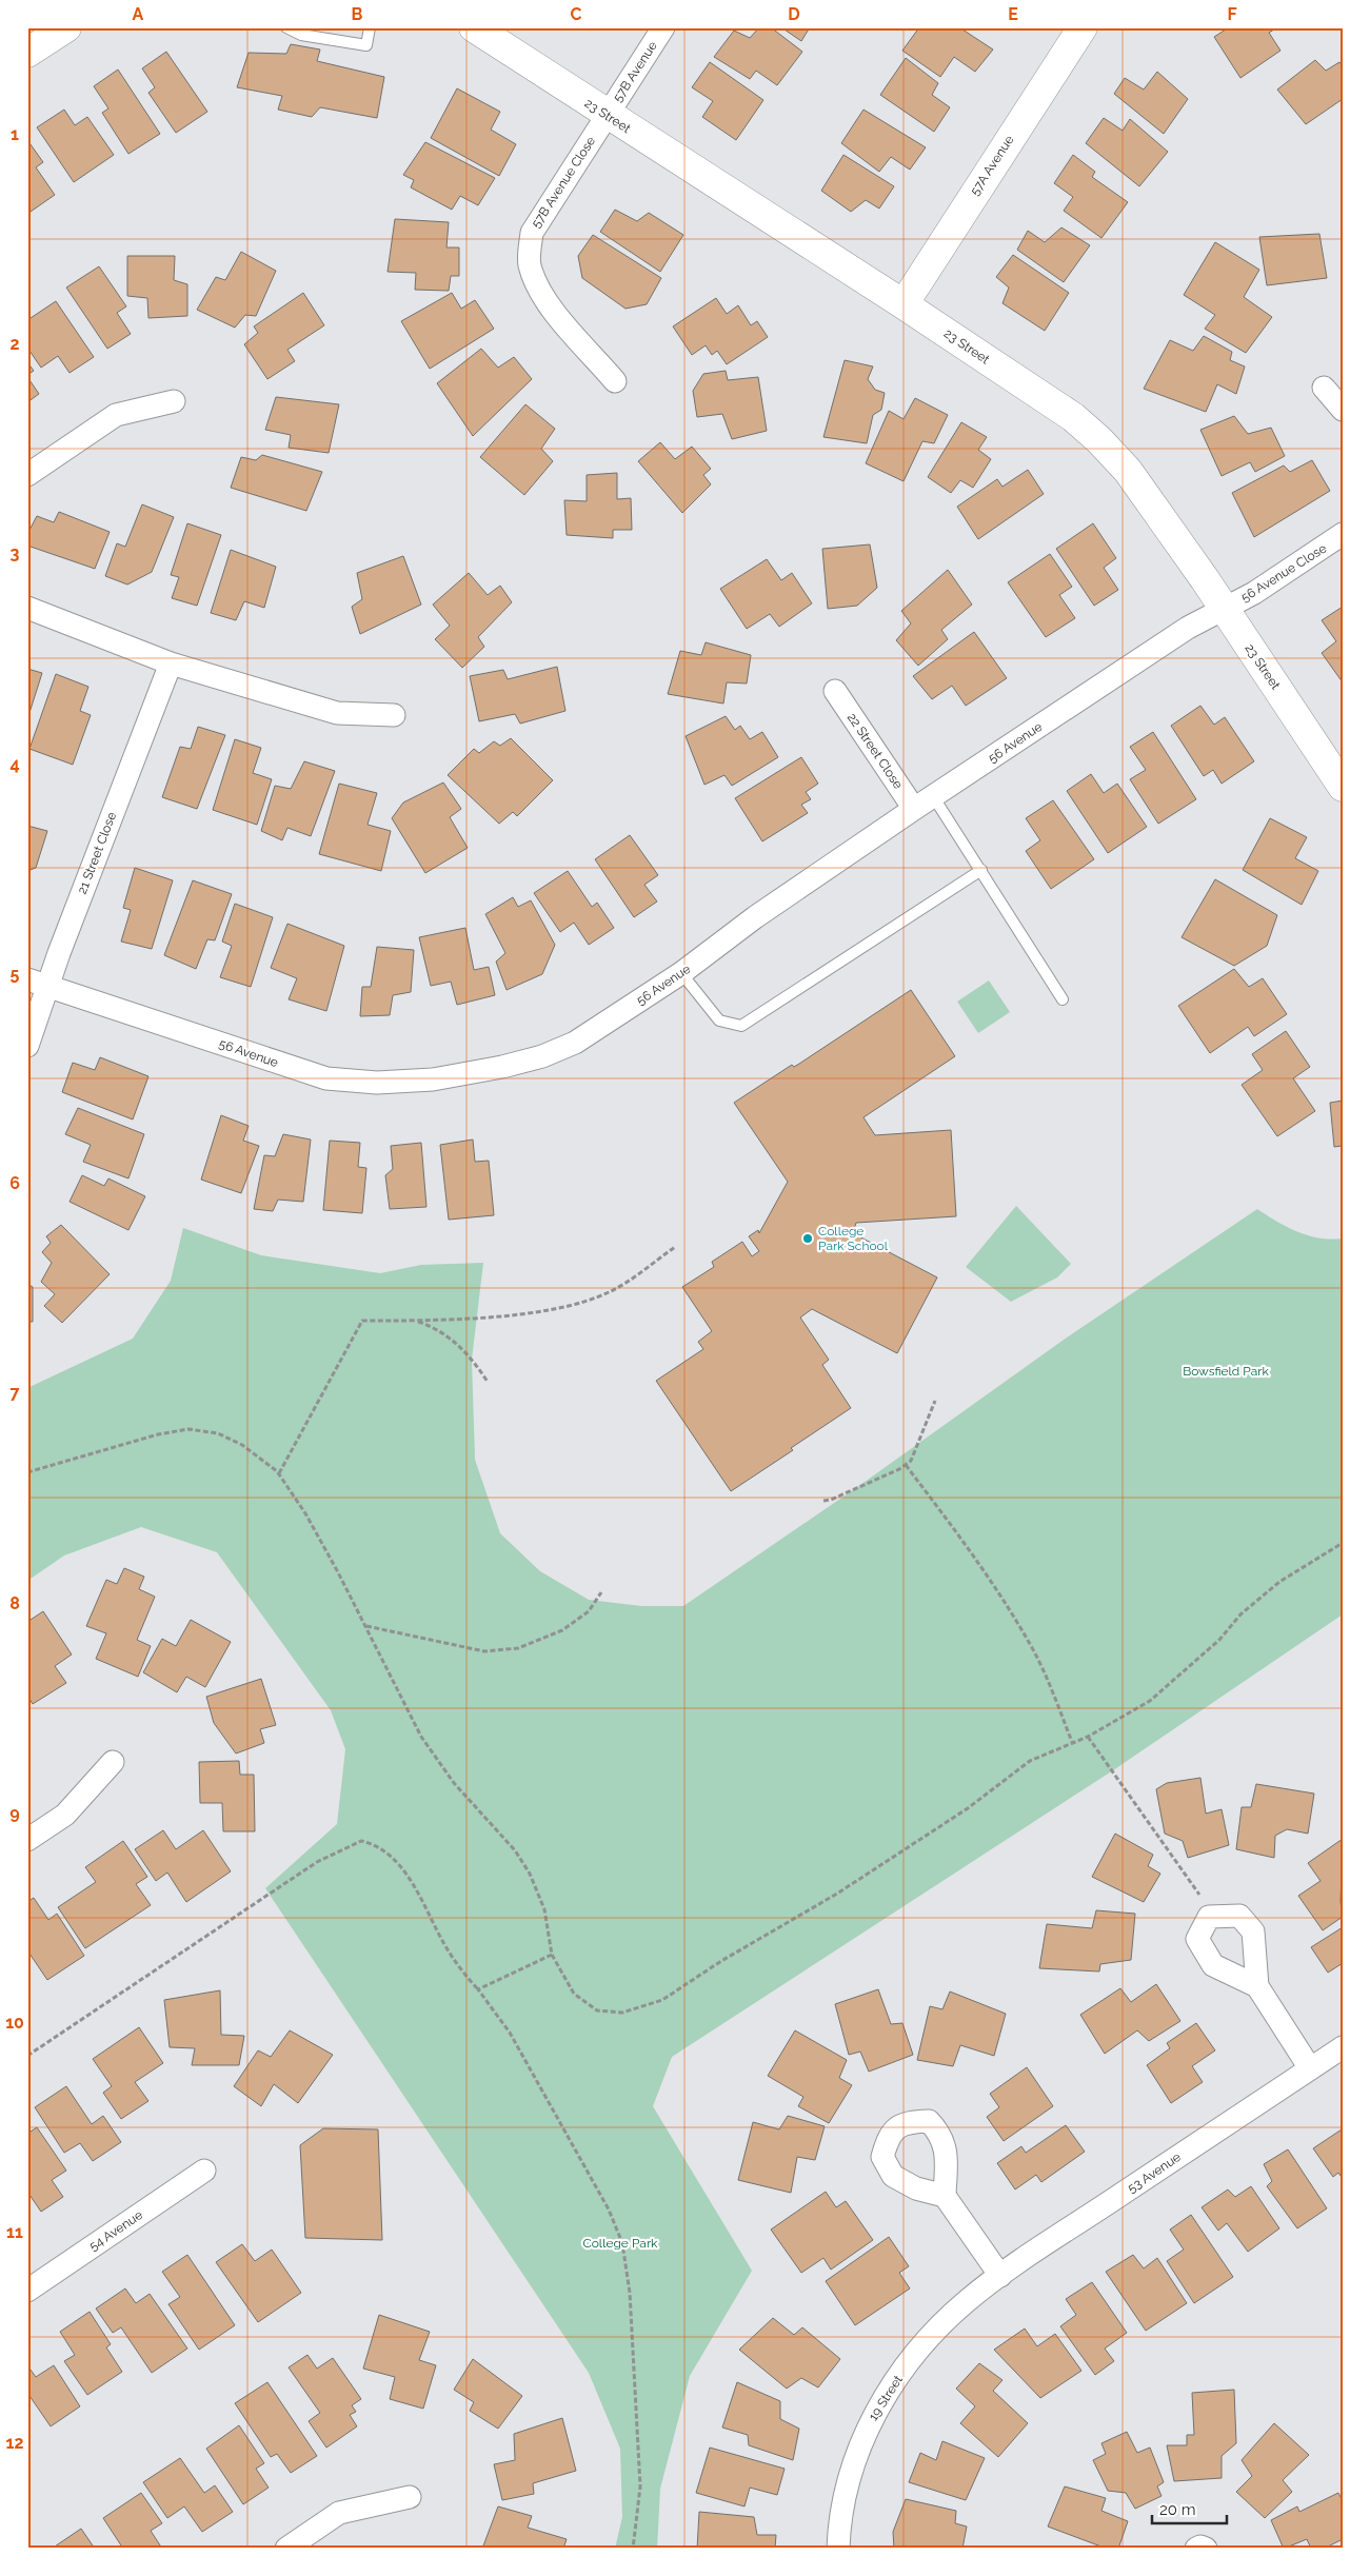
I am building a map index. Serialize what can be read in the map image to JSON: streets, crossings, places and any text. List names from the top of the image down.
{
  "streets": {
    "street": [
      "57B Avenue",
      "23 Street",
      "57A Avenue",
      "57B Avenue Close",
      "56 Avenue Close",
      "56 Avenue",
      "22 Street Close",
      "21 Street Close",
      "53 Avenue",
      "54 Avenue",
      "19 Street"
    ]
  },
  "crossings": [
    ["57B Avenue", "23 Street"],
    ["57B Avenue", "57B Avenue Close"],
    ["23 Street", "57A Avenue"],
    ["23 Street", "57B Avenue Close"],
    ["23 Street", "56 Avenue Close"],
    ["23 Street", "56 Avenue"],
    ["56 Avenue Close", "56 Avenue"],
    ["56 Avenue", "22 Street Close"],
    ["56 Avenue", "21 Street Close"],
    ["53 Avenue", "19 Street"]
  ],
  "parks": ["Bowsfield Park", "College Park"],
  "places": ["College Park School"],
  "scale_bar": "20 m",
  "grid": {
    "columns": [
      "A",
      "B",
      "C",
      "D",
      "E",
      "F"
    ],
    "rows": [
      "1",
      "2",
      "3",
      "4",
      "5",
      "6",
      "7",
      "8",
      "9",
      "10",
      "11",
      "12"
    ]
  }
}
